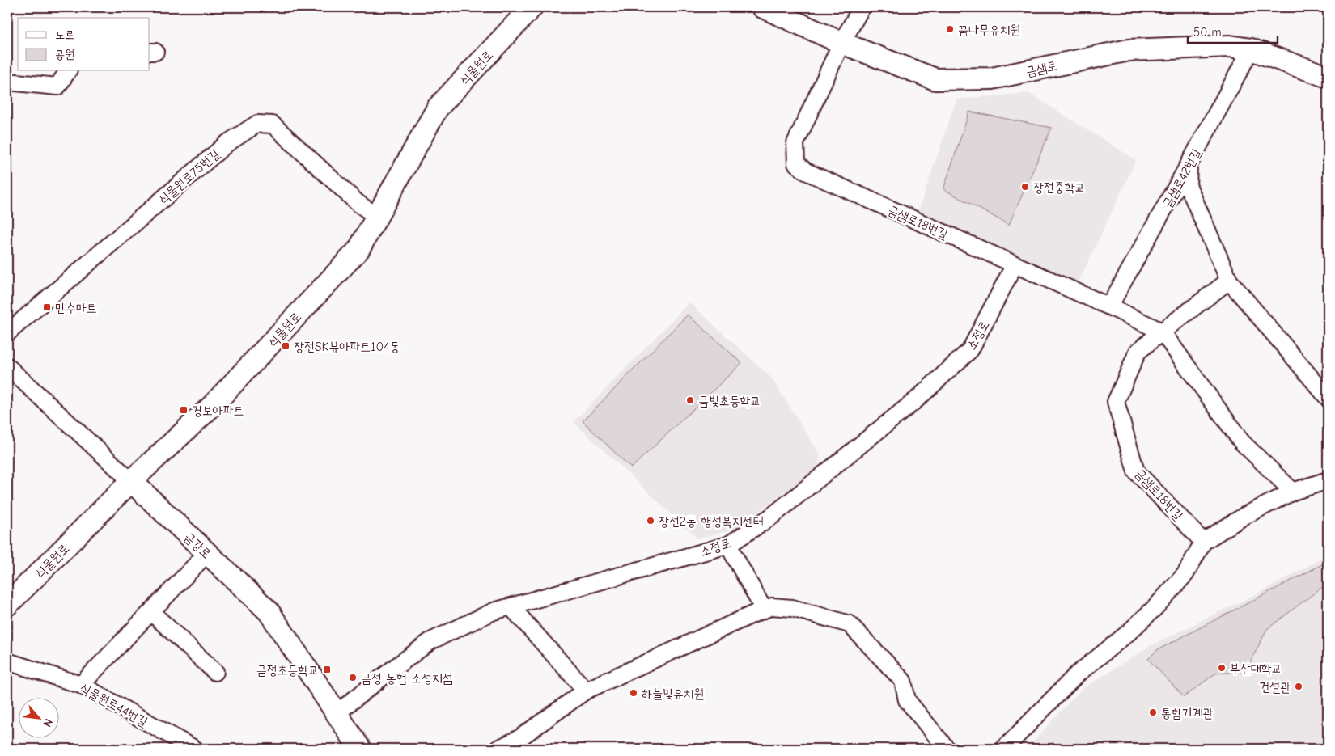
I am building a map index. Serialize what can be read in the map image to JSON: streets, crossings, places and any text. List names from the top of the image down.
{
  "streets": {
    "main road": ["식물원로", "금샘로", "금강로"],
    "street": [
      "식물원로75번길",
      "금샘로42번길",
      "금샘로18번길",
      "소정로",
      "식물원로44번길"
    ]
  },
  "crossings": [
    ["식물원로", "식물원로75번길"],
    ["식물원로", "금강로"],
    ["금샘로", "금샘로42번길"],
    ["금샘로", "금샘로18번길"],
    ["금샘로42번길", "금샘로18번길"],
    ["금샘로18번길", "소정로"],
    ["소정로", "금강로"]
  ],
  "places": {
    "other": [
      "꿈나무유치원",
      "장전중학교",
      "금빛초등학교",
      "장전2동 행정복지센터",
      "부산대학교",
      "금정 농협 소정지점",
      "건설관",
      "하늘빛유치원",
      "통합기계관"
    ],
    "transit": [
      "만수마트",
      "장전SK뷰아파트104동",
      "경보아파트",
      "금정초등학교"
    ]
  },
  "legend": ["도로", "공원"],
  "scale_bar": "50 m",
  "north": "bottom right"
}
